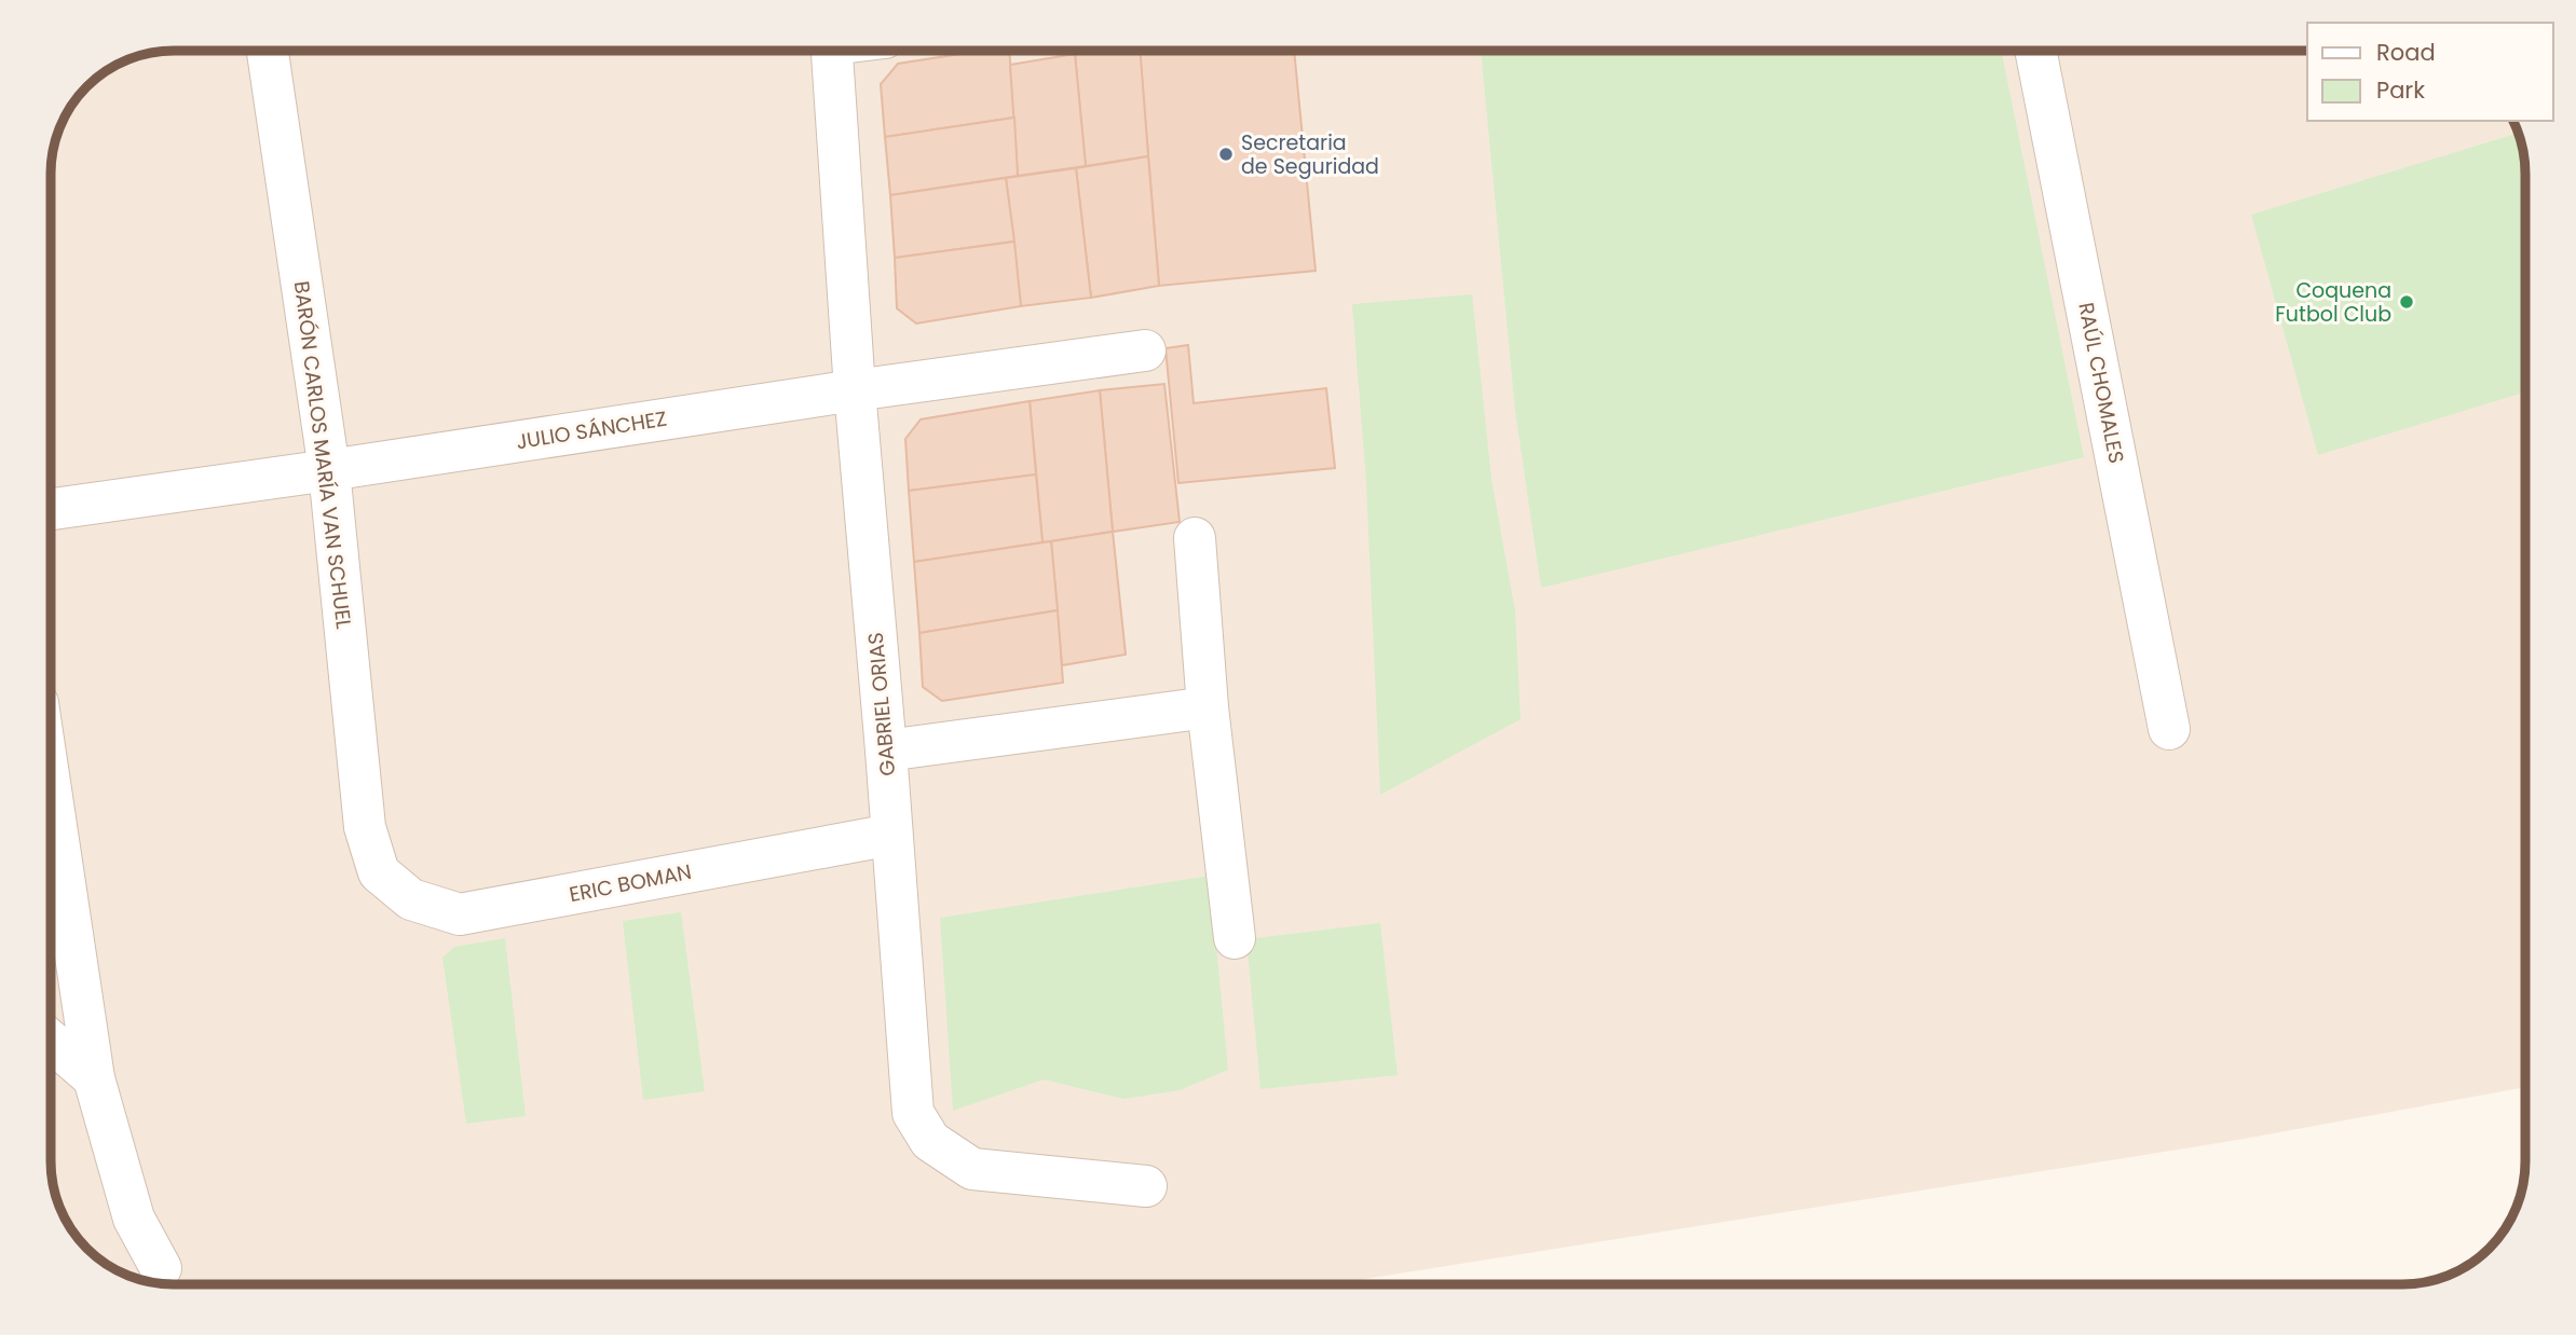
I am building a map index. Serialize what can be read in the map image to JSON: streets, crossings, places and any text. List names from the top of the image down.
{
  "streets": {
    "street": [
      "RAÚL CHOMALES",
      "JULIO SÁNCHEZ",
      "BARÓN CARLOS MARÍA VAN SCHUEL",
      "GABRIEL ORIAS",
      "ERIC BOMAN"
    ]
  },
  "crossings": [
    ["JULIO SÁNCHEZ", "BARÓN CARLOS MARÍA VAN SCHUEL"],
    ["JULIO SÁNCHEZ", "GABRIEL ORIAS"],
    ["BARÓN CARLOS MARÍA VAN SCHUEL", "ERIC BOMAN"],
    ["GABRIEL ORIAS", "ERIC BOMAN"]
  ],
  "places": ["Secretaria de Seguridad", "Coquena Futbol Club"],
  "legend": ["Road", "Park"]
}
